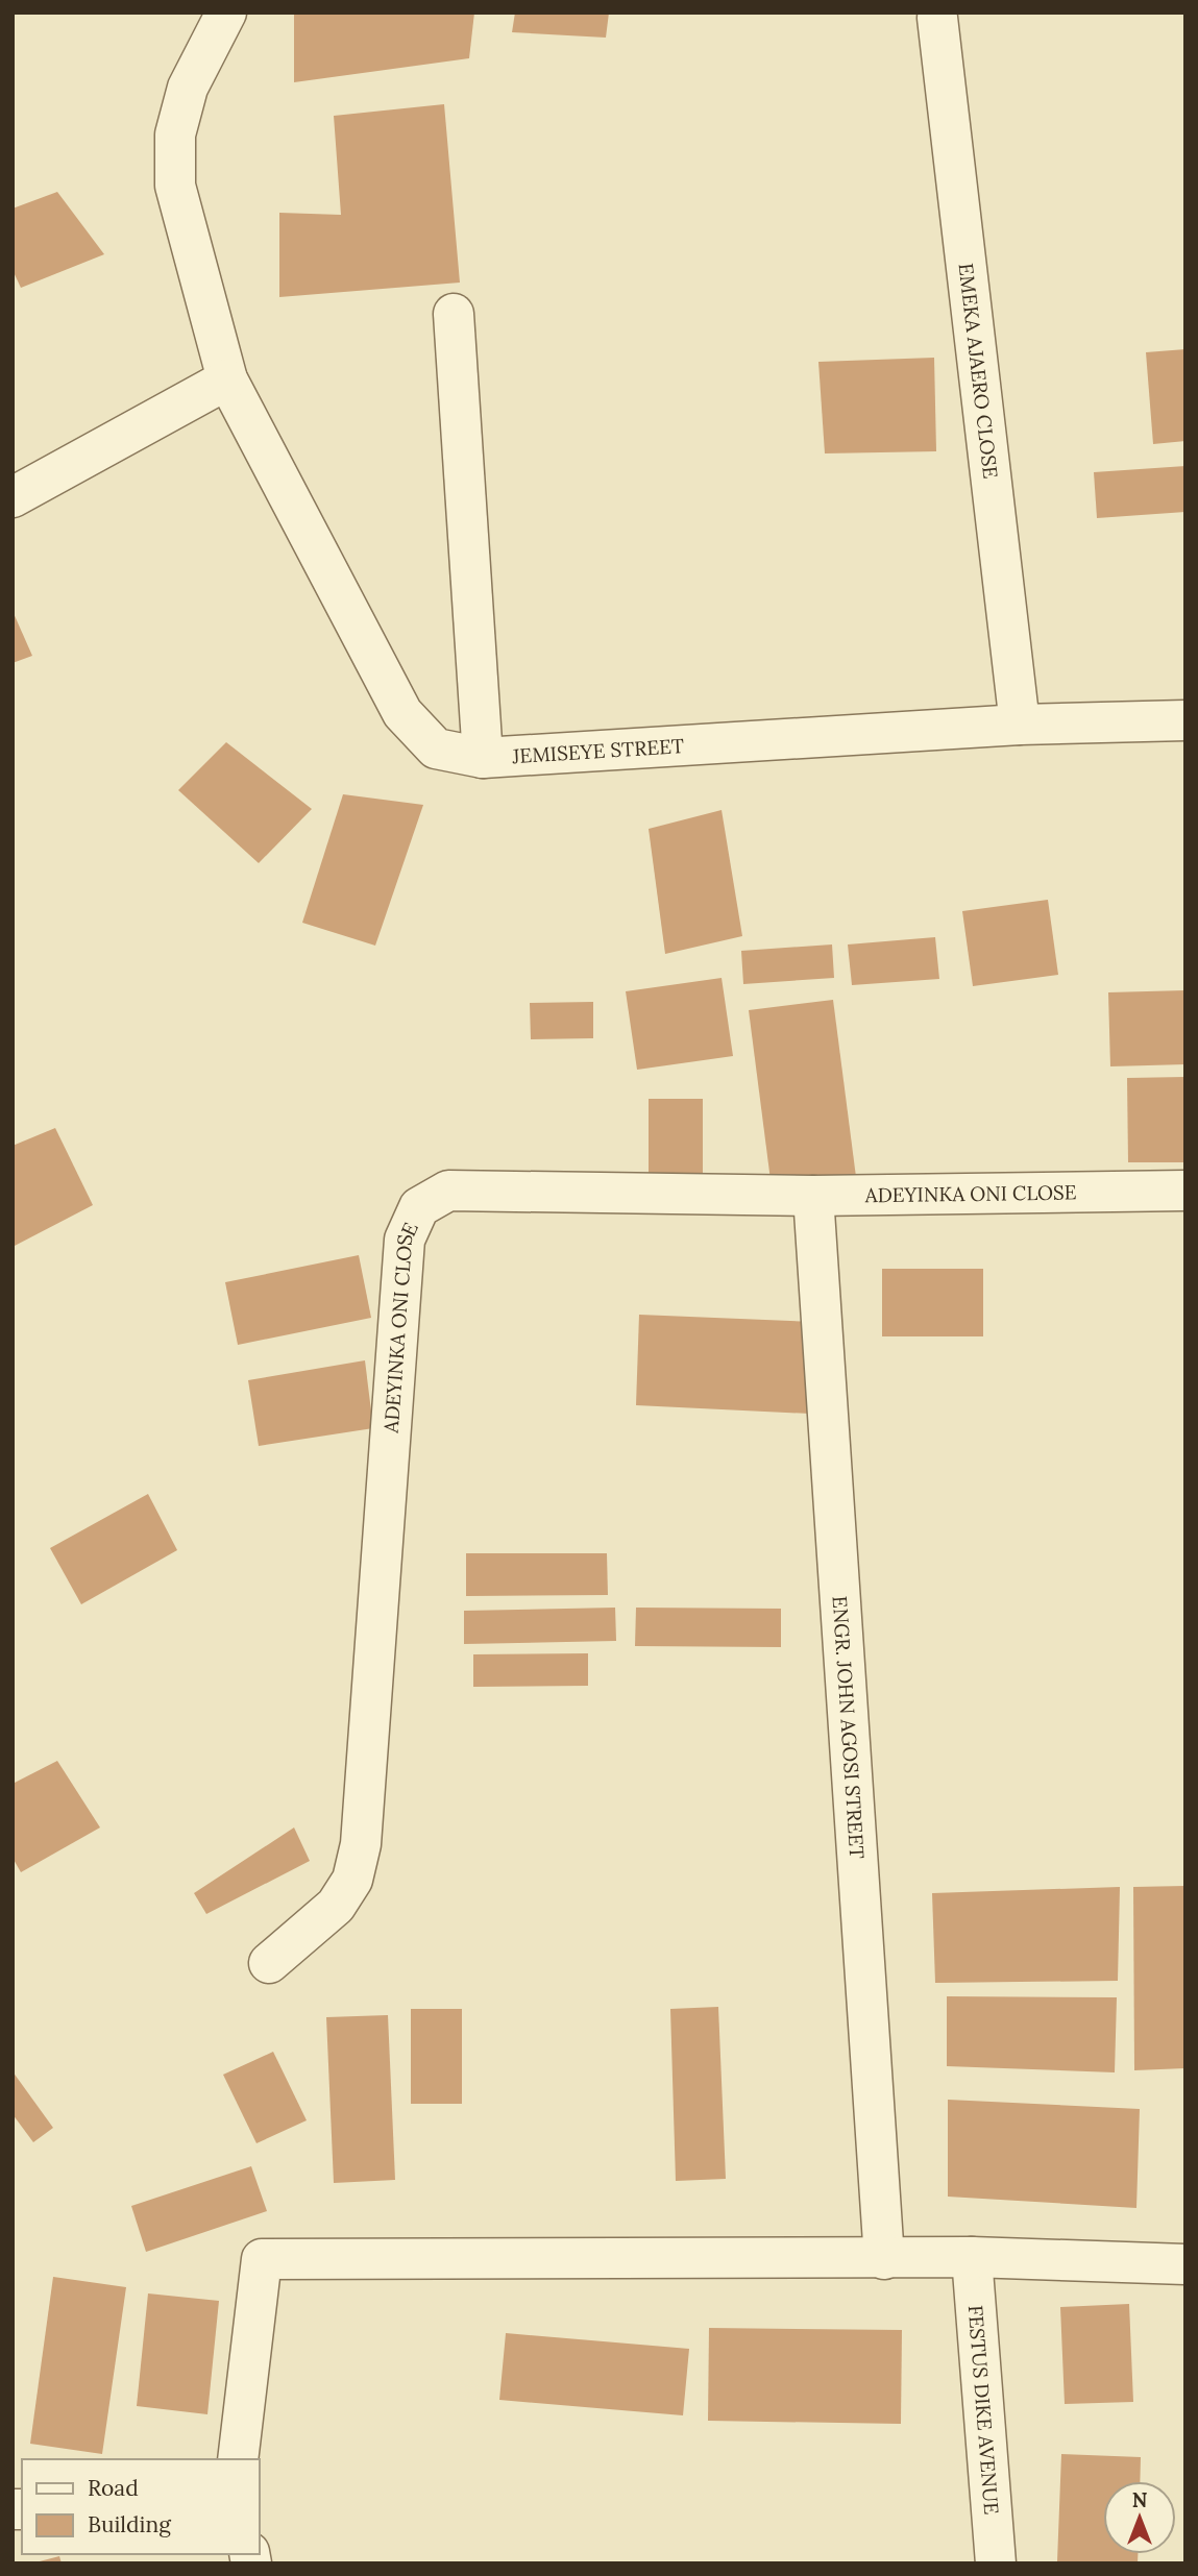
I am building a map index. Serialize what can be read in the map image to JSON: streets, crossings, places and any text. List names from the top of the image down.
{
  "streets": {
    "street": [
      "EMEKA AJAERO CLOSE",
      "JEMISEYE STREET",
      "ADEYINKA ONI CLOSE",
      "ENGR. JOHN AGOSI STREET",
      "FESTUS DIKE AVENUE"
    ]
  },
  "crossings": [
    ["EMEKA AJAERO CLOSE", "JEMISEYE STREET"],
    ["ADEYINKA ONI CLOSE", "ENGR. JOHN AGOSI STREET"]
  ],
  "legend": ["Road", "Building"],
  "north": "top"
}
